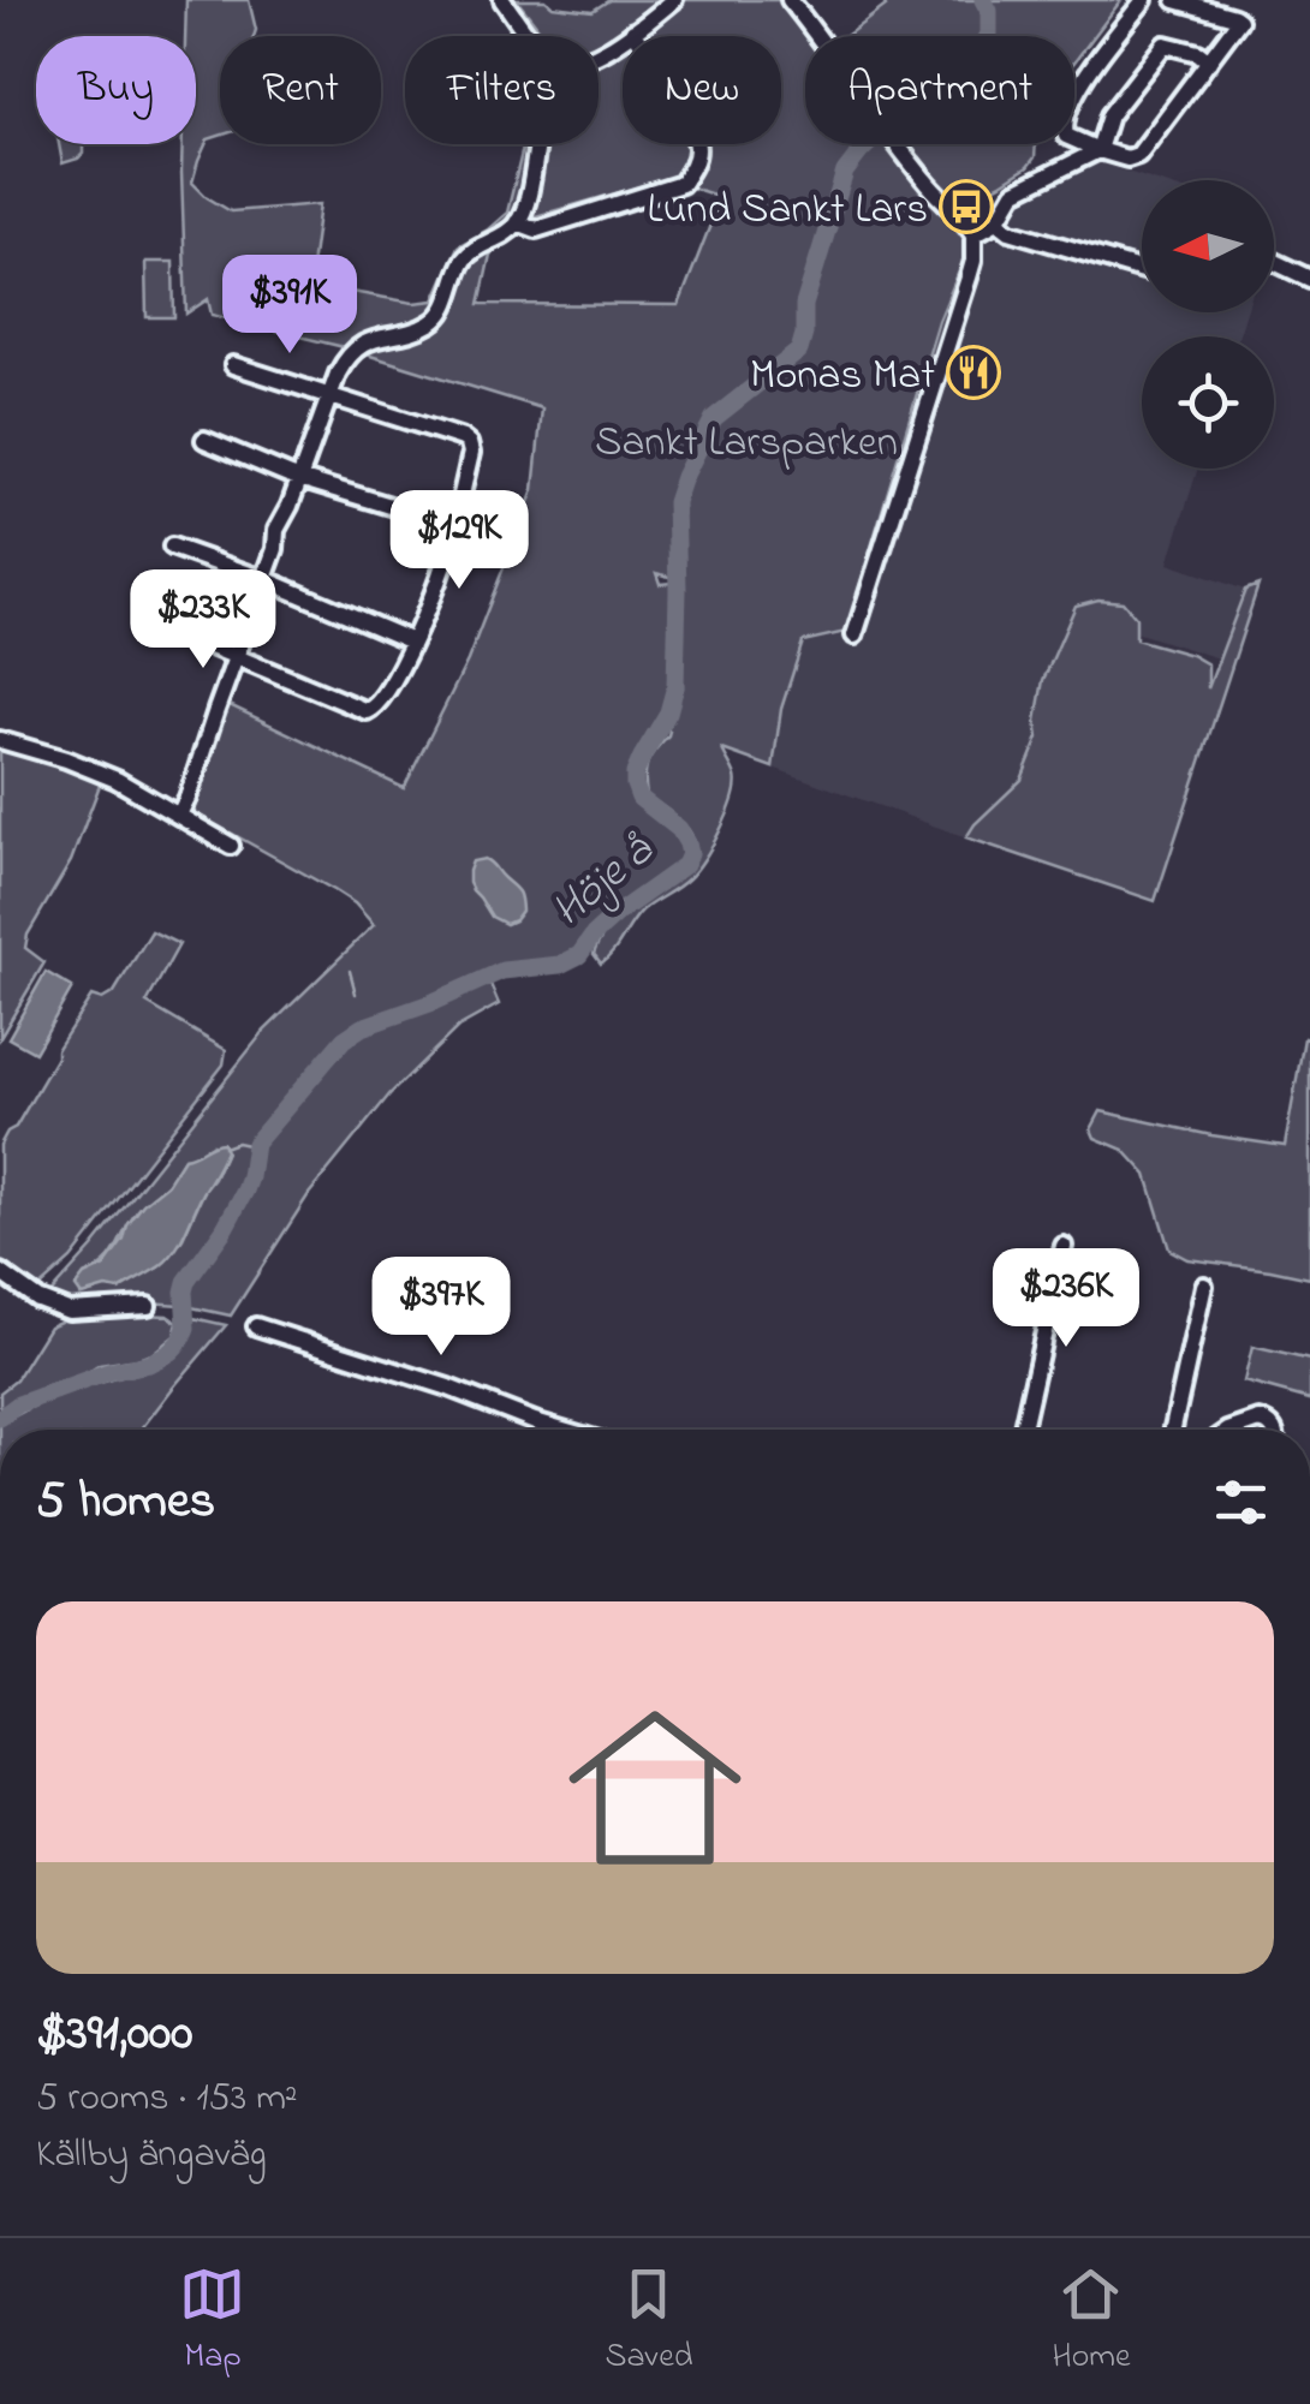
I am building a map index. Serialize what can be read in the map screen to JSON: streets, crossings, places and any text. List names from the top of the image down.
{
  "water": ["Höje å"],
  "parks": ["Sankt Larsparken"],
  "places": {
    "bus stop": ["Lund Sankt Lars"],
    "restaurant": ["Monas Mat"]
  },
  "north": "left",
  "page": {
    "chip": [
      "Buy",
      "Rent",
      "Filters",
      "New",
      "Apartment"
    ],
    "price": [
      "$391K",
      "$129K",
      "$233K",
      "$236K",
      "$397K"
    ],
    "heading": "5 homes",
    "list": [
      {
        "name": "$391,000",
        "note": "5 rooms · 153 m² · Källby ängaväg"
      }
    ],
    "tabs": ["Map", "Saved", "Home"]
  }
}
